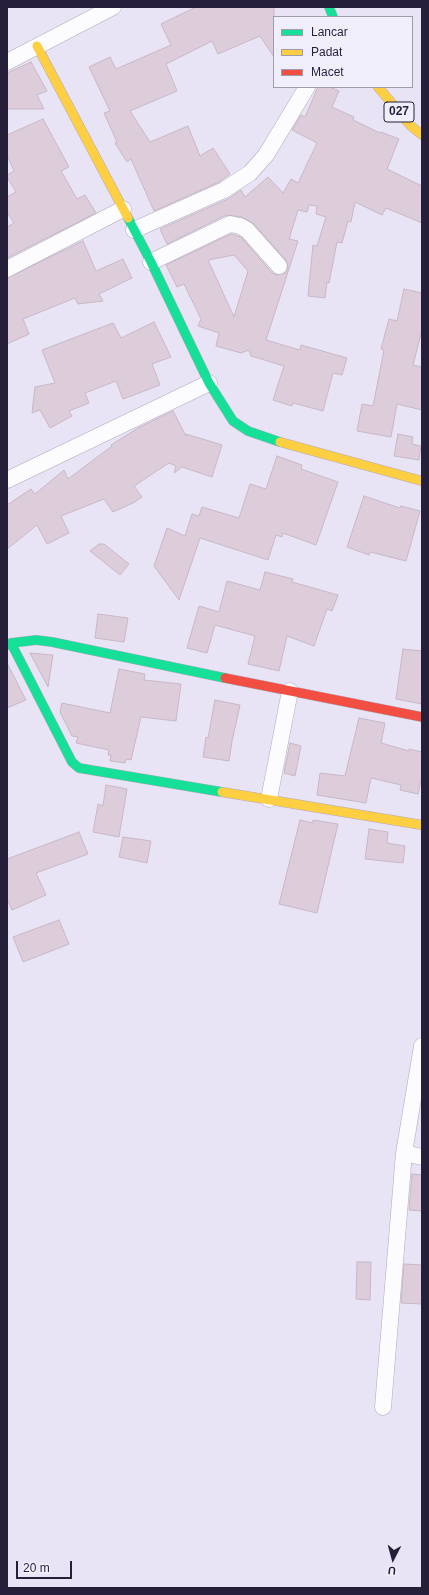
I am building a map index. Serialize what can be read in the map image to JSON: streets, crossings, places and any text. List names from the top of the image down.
{
  "streets": {
    "street": ["027"]
  },
  "legend": ["Lancar", "Padat", "Macet"],
  "scale_bar": "20 m",
  "north": "bottom"
}
